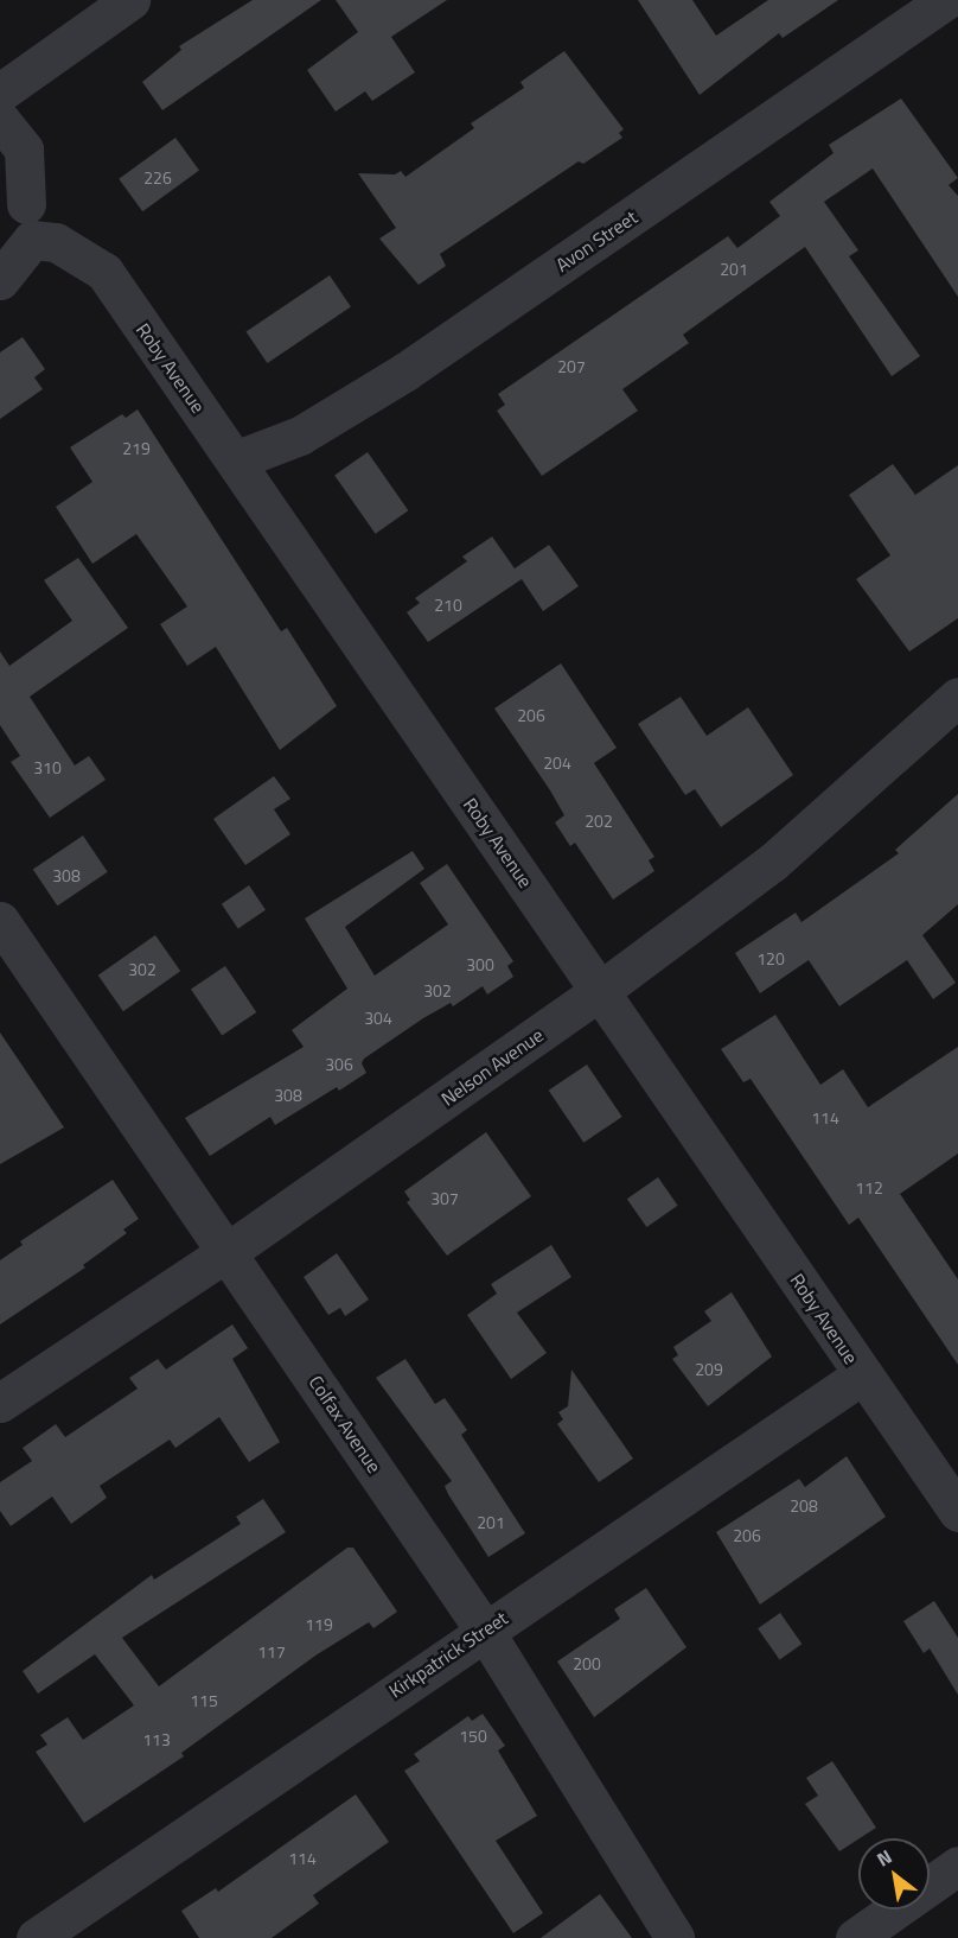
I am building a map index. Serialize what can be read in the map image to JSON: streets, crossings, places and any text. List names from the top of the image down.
{
  "streets": {
    "street": [
      "Avon Street",
      "Roby Avenue",
      "Nelson Avenue",
      "Colfax Avenue",
      "Kirkpatrick Street"
    ]
  },
  "crossings": [
    ["Avon Street", "Roby Avenue"],
    ["Roby Avenue", "Nelson Avenue"],
    ["Roby Avenue", "Kirkpatrick Street"],
    ["Nelson Avenue", "Colfax Avenue"],
    ["Colfax Avenue", "Kirkpatrick Street"]
  ],
  "house_numbers": [
    "226",
    "201",
    "207",
    "219",
    "210",
    "206",
    "204",
    "310",
    "202",
    "308",
    "120",
    "300",
    "302",
    "302",
    "304",
    "306",
    "308",
    "114",
    "112",
    "307",
    "209",
    "208",
    "201",
    "206",
    "119",
    "117",
    "200",
    "115",
    "150",
    "113",
    "114"
  ],
  "north": "top left"
}
